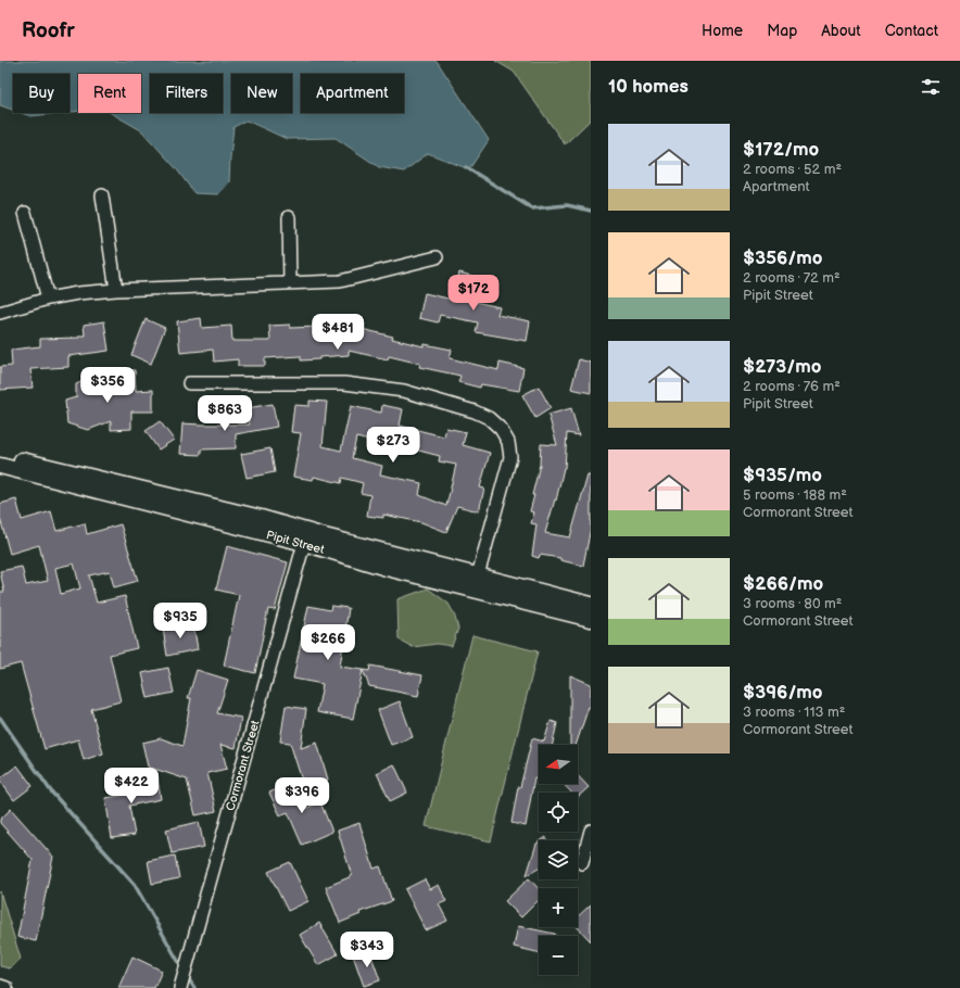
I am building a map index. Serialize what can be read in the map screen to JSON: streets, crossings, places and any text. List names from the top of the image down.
{
  "streets": {
    "main road": ["Pipit Street"],
    "street": ["Cormorant Street"]
  },
  "crossings": [
    ["Pipit Street", "Cormorant Street"]
  ],
  "north": "left",
  "page": {
    "header": "Roofr",
    "nav": [
      "Home",
      "Map",
      "About",
      "Contact"
    ],
    "heading": "10 homes",
    "chip": [
      "Buy",
      "Rent",
      "Filters",
      "New",
      "Apartment"
    ],
    "list": [
      {
        "name": "$172/mo",
        "note": "2 rooms · 52 m² · Apartment"
      },
      {
        "name": "$356/mo",
        "note": "2 rooms · 72 m² · Pipit Street"
      },
      {
        "name": "$273/mo",
        "note": "2 rooms · 76 m² · Pipit Street"
      },
      {
        "name": "$935/mo",
        "note": "5 rooms · 188 m² · Cormorant Street"
      },
      {
        "name": "$266/mo",
        "note": "3 rooms · 80 m² · Cormorant Street"
      },
      {
        "name": "$396/mo",
        "note": "3 rooms · 113 m² · Cormorant Street"
      }
    ],
    "price": [
      "$172",
      "$481",
      "$356",
      "$863",
      "$273",
      "$935",
      "$266",
      "$422",
      "$396",
      "$343"
    ],
    "map_buttons": ["+", "−"]
  }
}
